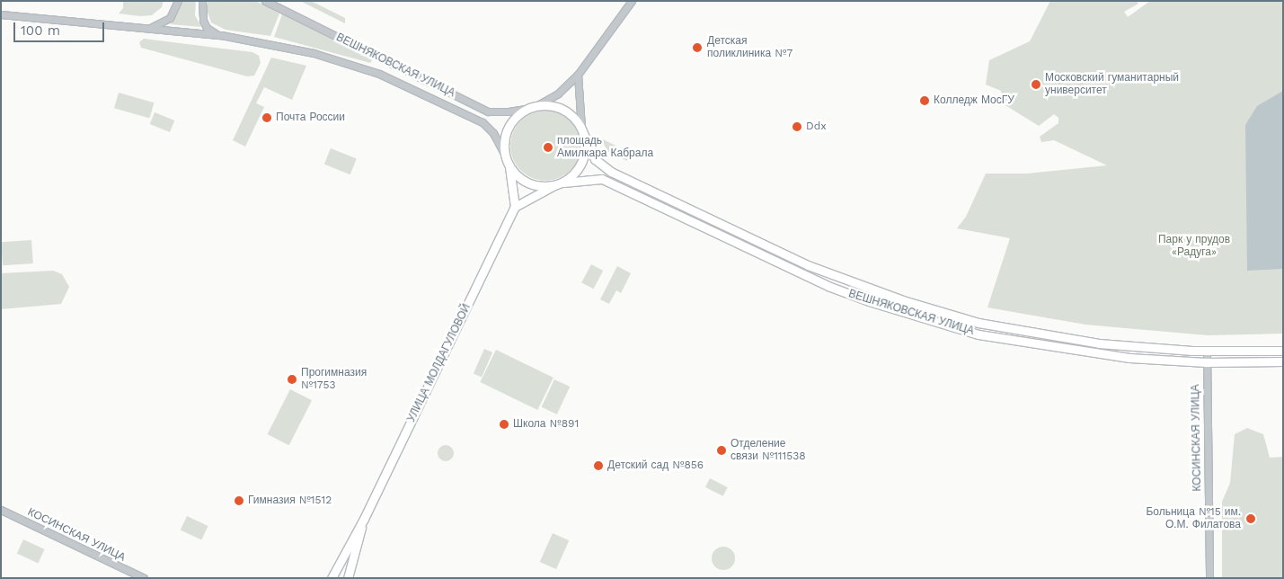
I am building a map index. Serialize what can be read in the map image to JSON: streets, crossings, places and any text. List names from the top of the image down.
{
  "streets": {
    "main road": ["ВЕШНЯКОВСКАЯ УЛИЦА", "УЛИЦА МОЛДАГУЛОВОЙ"],
    "street": ["КОСИНСКАЯ УЛИЦА"]
  },
  "crossings": [
    ["ВЕШНЯКОВСКАЯ УЛИЦА", "КОСИНСКАЯ УЛИЦА"]
  ],
  "parks": ["Парк у прудов «Радуга»"],
  "places": [
    "Детская поликлиника №7",
    "Московский гуманитарный университет",
    "Колледж МосГУ",
    "Почта России",
    "Ddx",
    "площадь Амилкара Кабрала",
    "Прогимназия №1753",
    "Школа №891",
    "Отделение связи №111538",
    "Детский сад №856",
    "Гимназия №1512",
    "Больница №15 им. О.М. Филатова"
  ],
  "scale_bar": "100 m"
}
